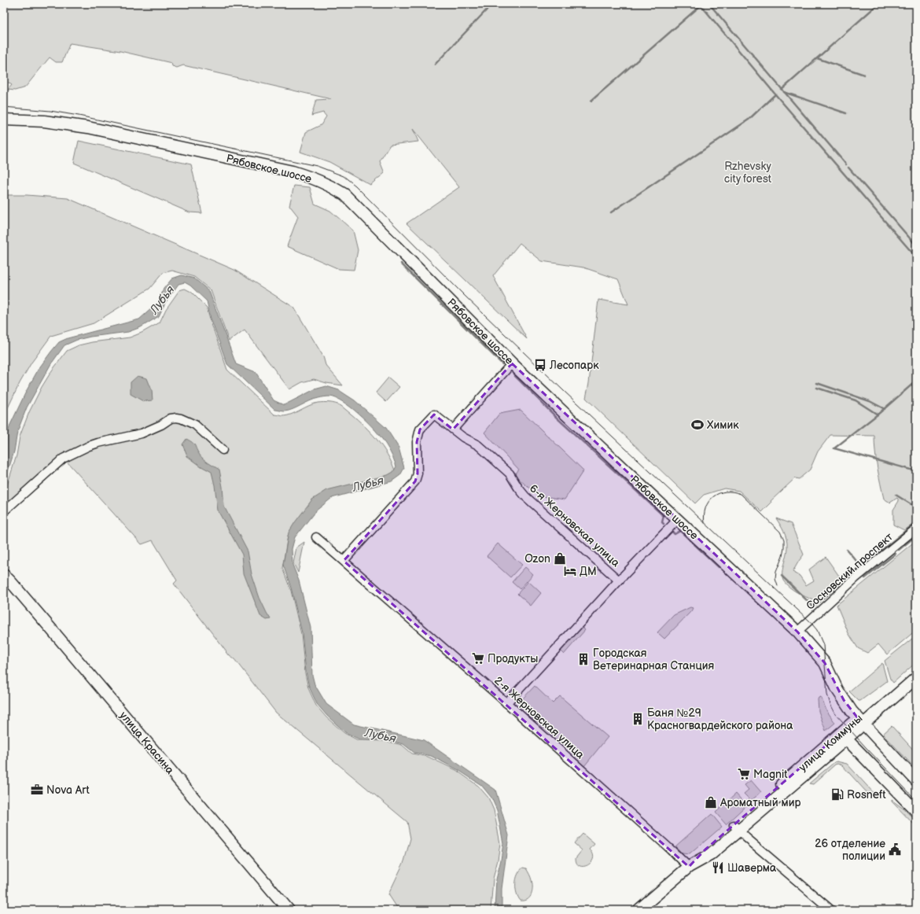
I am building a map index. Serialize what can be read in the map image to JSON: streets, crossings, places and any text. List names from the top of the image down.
{
  "streets": {
    "main road": ["Рябовское шоссе", "улица Красина", "улица Коммуны"],
    "street": ["6-я Жерновская улица", "Сосновский проспект", "2-я Жерновская улица"]
  },
  "crossings": [
    ["Рябовское шоссе", "Сосновский проспект"],
    ["Рябовское шоссе", "улица Коммуны"],
    ["6-я Жерновская улица", "2-я Жерновская улица"],
    ["2-я Жерновская улица", "улица Коммуны"]
  ],
  "water": ["Лубья"],
  "parks": ["Rzhevsky city forest"],
  "places": {
    "bus stop": ["Лесопарк"],
    "sports": ["Химик"],
    "shop": ["Ozon", "Ароматный мир"],
    "hotel": ["ДМ"],
    "supermarket": ["Продукты", "Magnit"],
    "building": ["Городская Ветеринарная Станция", "Баня №29 Красногвардейского района"],
    "office": ["Nova Art"],
    "fuel station": ["Rosneft"],
    "public building": ["26 отделение полиции"],
    "restaurant": ["Шаверма"]
  }
}
